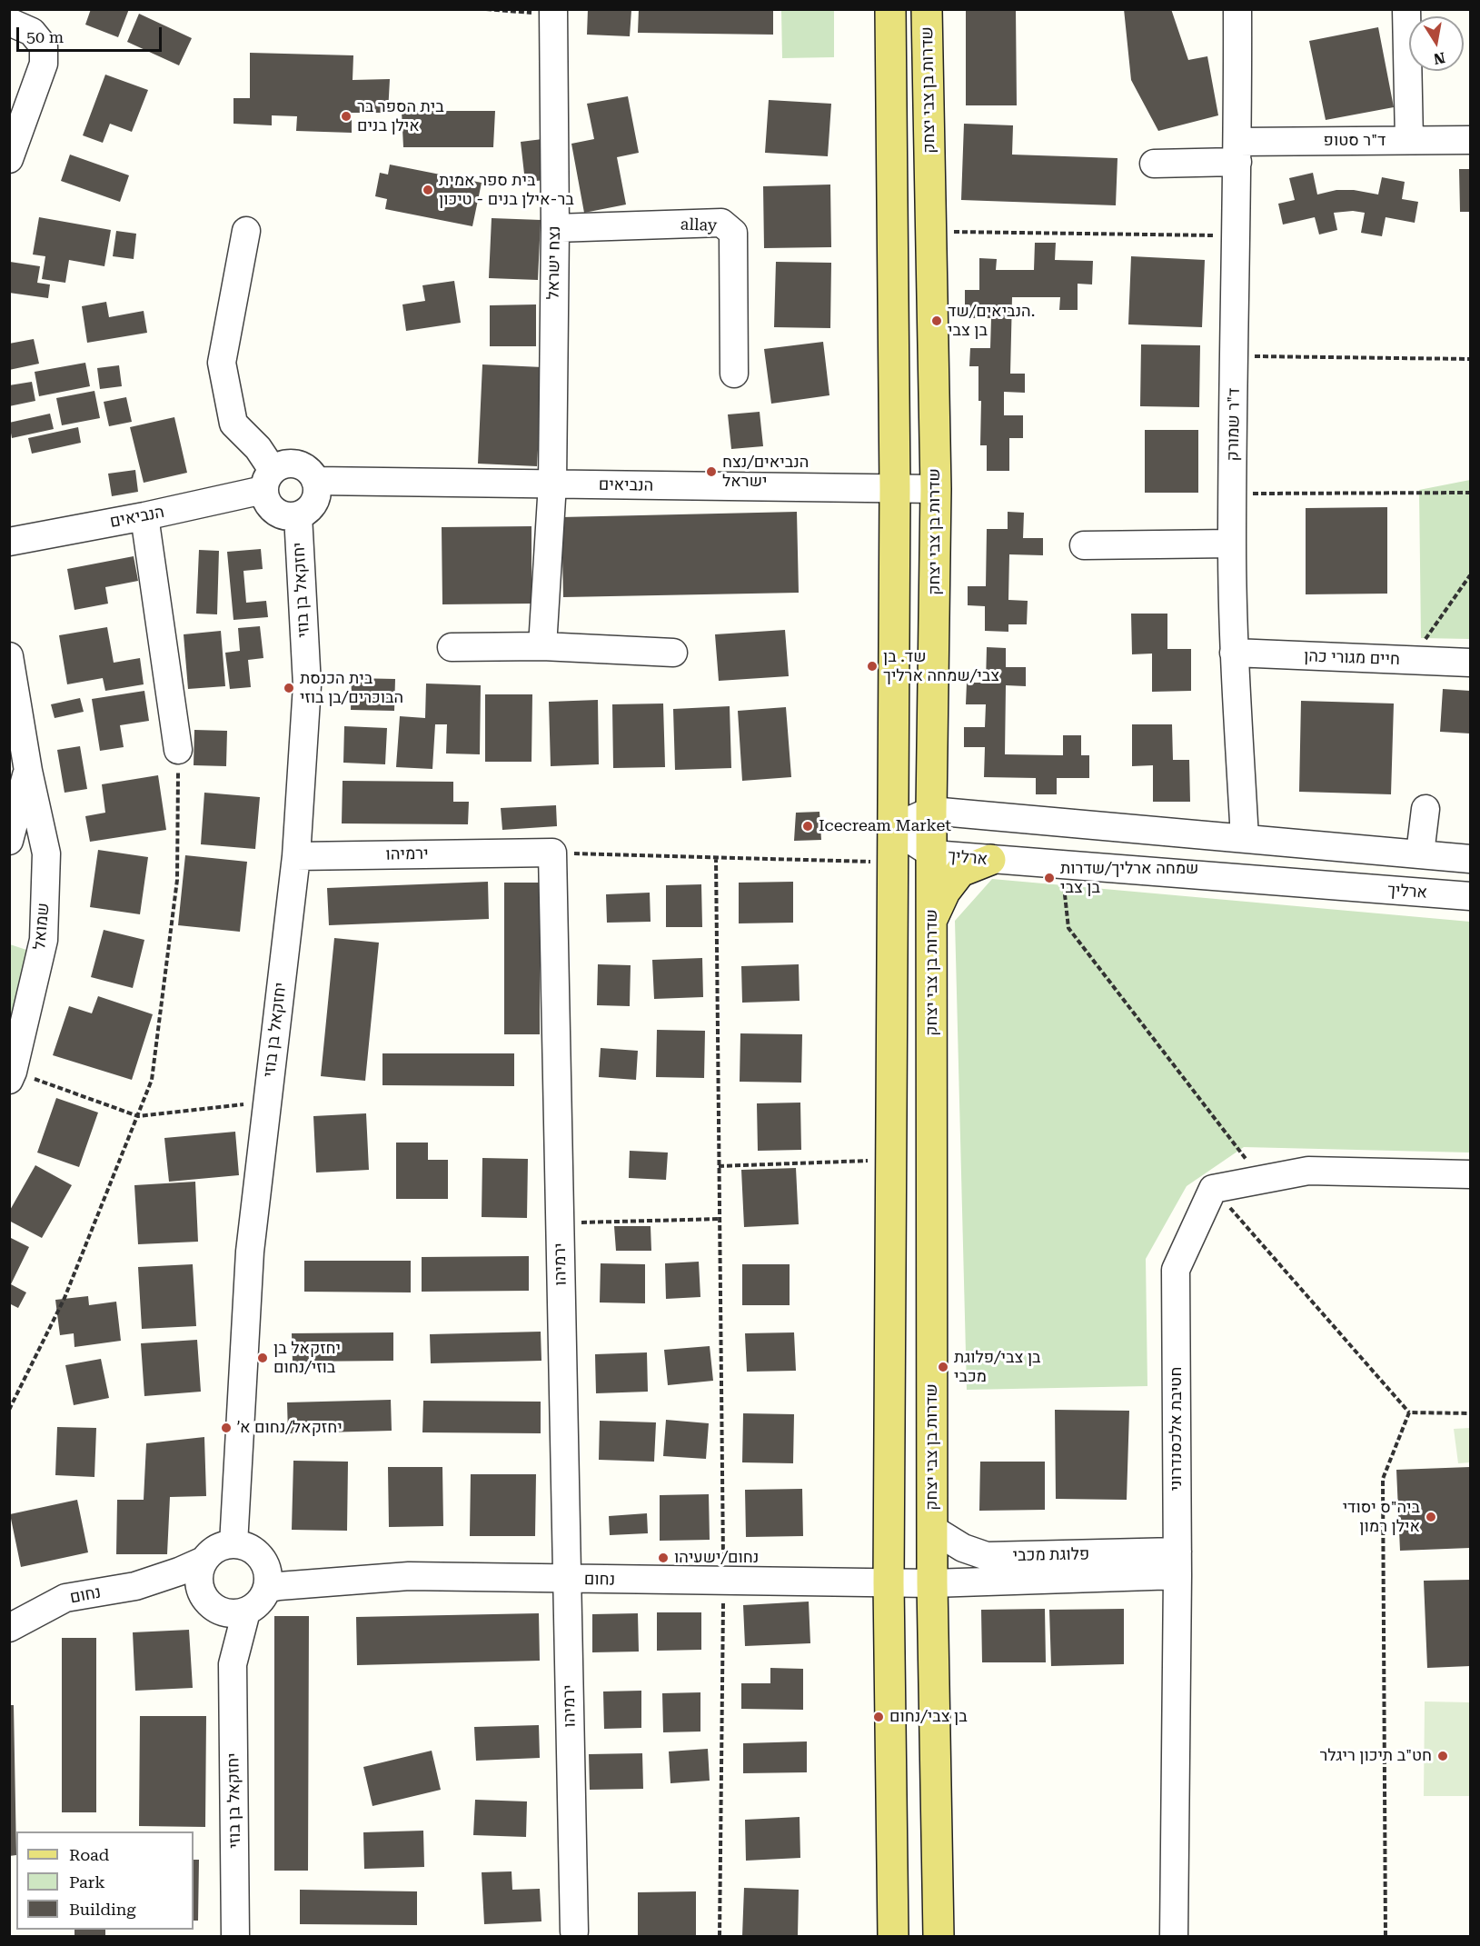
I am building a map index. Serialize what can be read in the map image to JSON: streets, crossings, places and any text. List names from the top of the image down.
{
  "streets": {
    "main road": ["שדרות בן צבי יצחק"],
    "street": [
      "ד\"ר סטופ",
      "allay",
      "נצח ישראל",
      "ד\"ר שמורק",
      "הנביאים",
      "יחזקאל בן בוזי",
      "חיים מגורי כהן",
      "ירמיהו",
      "ארליך",
      "שמואל",
      "חטיבת אלכסנדרוני",
      "פלוגת מכבי",
      "נחום"
    ]
  },
  "crossings": [
    ["שדרות בן צבי יצחק", "הנביאים"],
    ["שדרות בן צבי יצחק", "ארליך"],
    ["שדרות בן צבי יצחק", "פלוגת מכבי"],
    ["שדרות בן צבי יצחק", "נחום"],
    ["ד\"ר סטופ", "ד\"ר שמורק"],
    ["allay", "נצח ישראל"],
    ["נצח ישראל", "הנביאים"],
    ["ד\"ר שמורק", "חיים מגורי כהן"],
    ["הנביאים", "יחזקאל בן בוזי"],
    ["יחזקאל בן בוזי", "ירמיהו"],
    ["יחזקאל בן בוזי", "נחום"],
    ["ירמיהו", "נחום"],
    ["חטיבת אלכסנדרוני", "פלוגת מכבי"],
    ["פלוגת מכבי", "נחום"]
  ],
  "places": [
    "בית הספר בר אילן בנים",
    "בית ספר אמית בר-אילן בנים - טיכון",
    "הנביאים/שד. בן צבי",
    "הנביאים/נצח ישראל",
    "שד. בן צבי/שמחה ארליך",
    "בית הכנסת הבוכרים/בן בוזי",
    "Icecream Market",
    "שמחה ארליך/שדרות בן צבי",
    "יחזקאל בן בוזי/נחום",
    "בן צבי/פלוגת מכבי",
    "יחזקאל/נחום א׳",
    "ביה\"ס יסודי אילן רמון",
    "נחום/ישעיהו",
    "בן צבי/נחום",
    "חט\"ב תיכון ריגלר"
  ],
  "legend": ["Road", "Park", "Building"],
  "scale_bar": "50 m",
  "north": "bottom"
}
